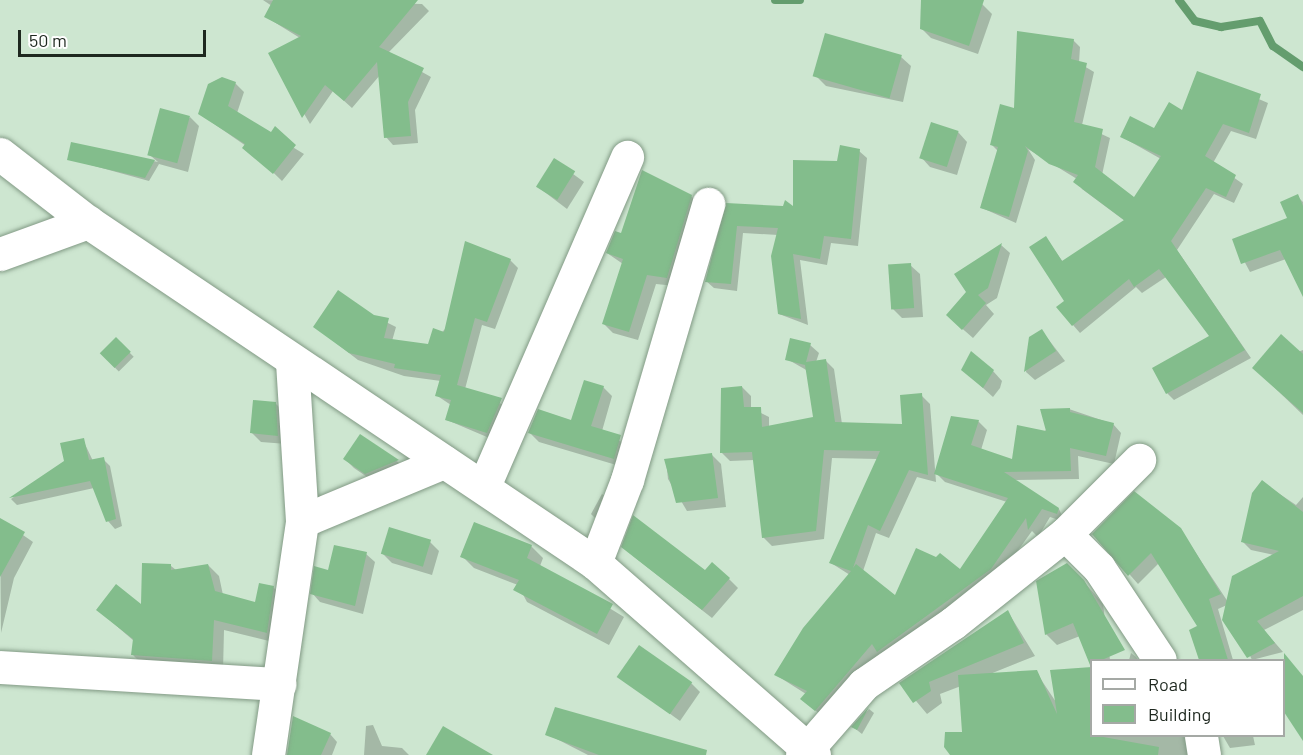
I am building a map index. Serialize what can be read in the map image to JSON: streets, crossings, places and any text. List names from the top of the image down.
{
  "legend": ["Road", "Building"],
  "scale_bar": "50 m"
}
